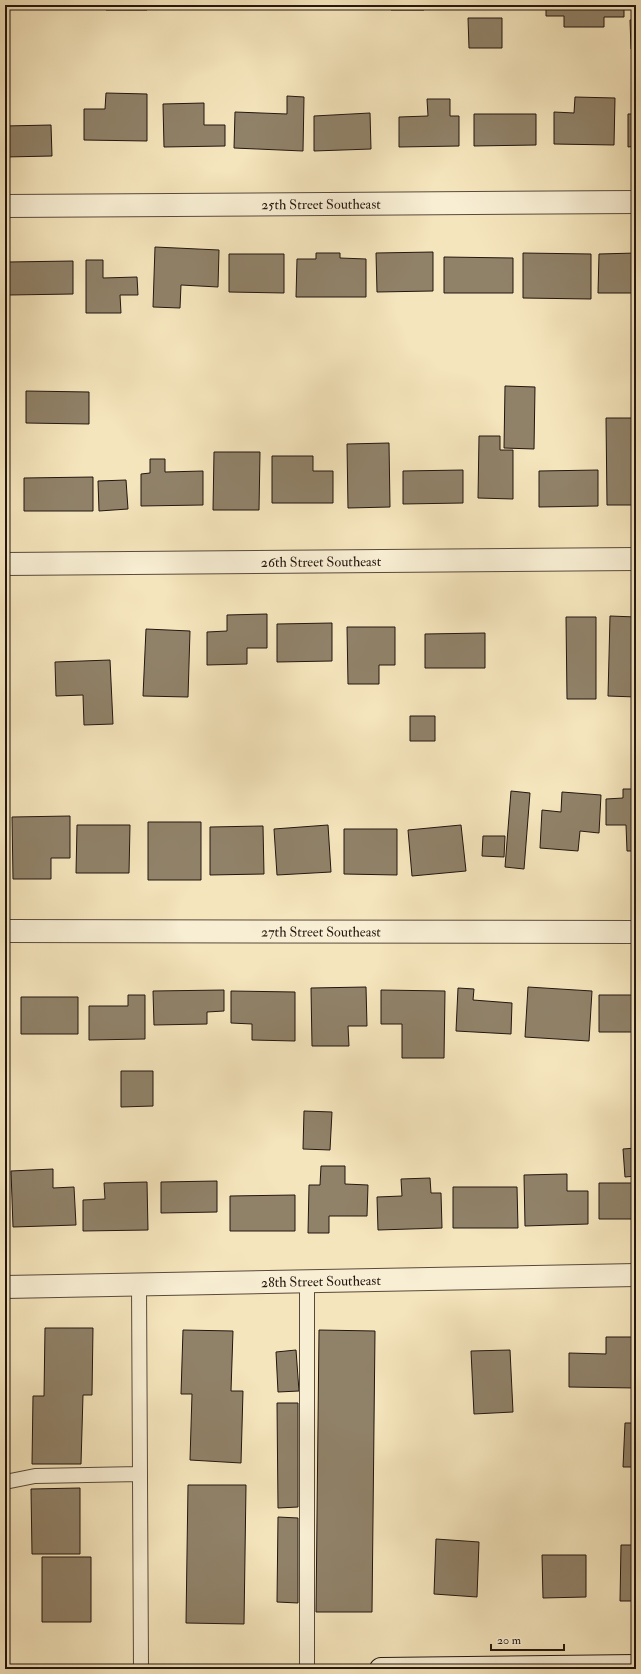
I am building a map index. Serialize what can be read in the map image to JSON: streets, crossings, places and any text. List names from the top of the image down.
{
  "streets": {
    "street": [
      "25th Street Southeast",
      "26th Street Southeast",
      "27th Street Southeast",
      "28th Street Southeast"
    ]
  },
  "scale_bar": "20 m"
}
